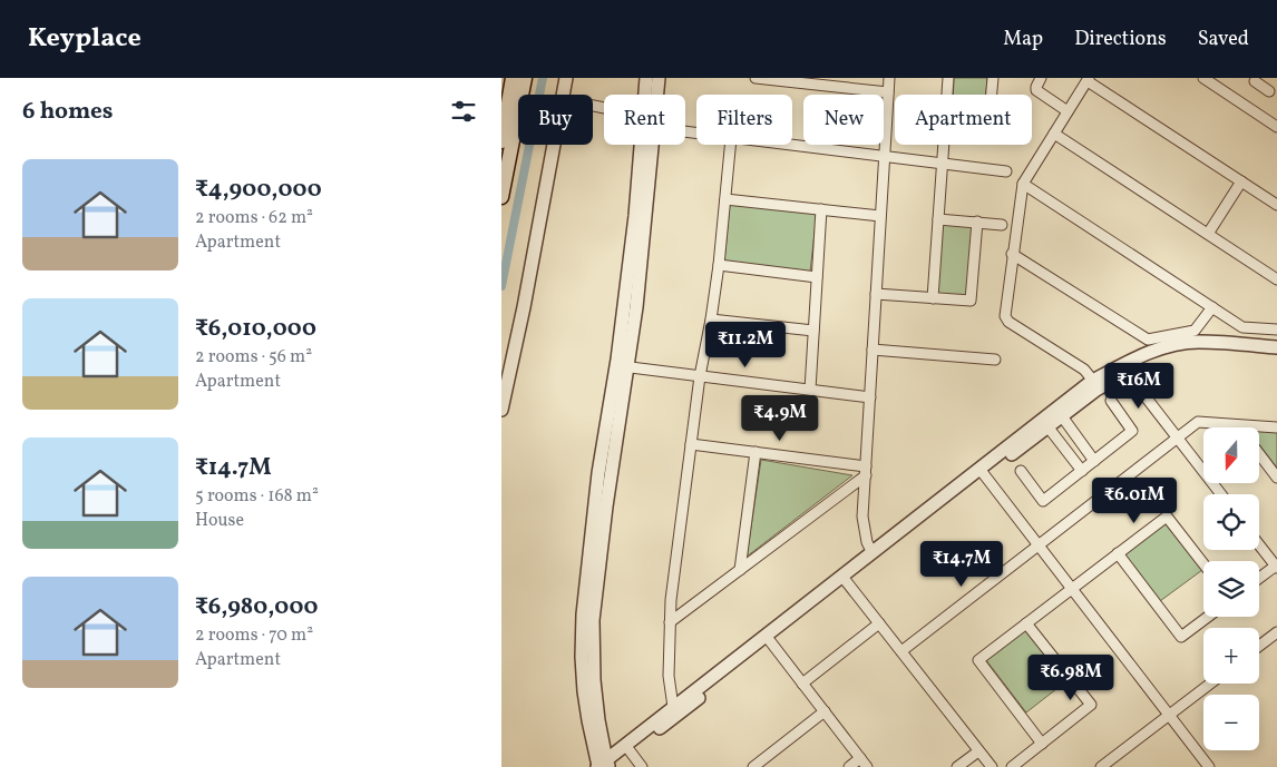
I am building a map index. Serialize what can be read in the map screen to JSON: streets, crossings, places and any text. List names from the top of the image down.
{
  "north": "bottom",
  "page": {
    "header": "Keyplace",
    "nav": ["Map", "Directions", "Saved"],
    "heading": "6 homes",
    "chip": [
      "Buy",
      "Rent",
      "Filters",
      "New",
      "Apartment"
    ],
    "list": [
      {
        "name": "₹4,900,000",
        "note": "2 rooms · 62 m² · Apartment"
      },
      {
        "name": "₹6,010,000",
        "note": "2 rooms · 56 m² · Apartment"
      },
      {
        "name": "₹14.7M",
        "note": "5 rooms · 168 m² · House"
      },
      {
        "name": "₹6,980,000",
        "note": "2 rooms · 70 m² · Apartment"
      }
    ],
    "price": [
      "₹11.2M",
      "₹16M",
      "₹4.9M",
      "₹6.01M",
      "₹14.7M",
      "₹6.98M"
    ],
    "map_buttons": ["+", "−"]
  }
}
